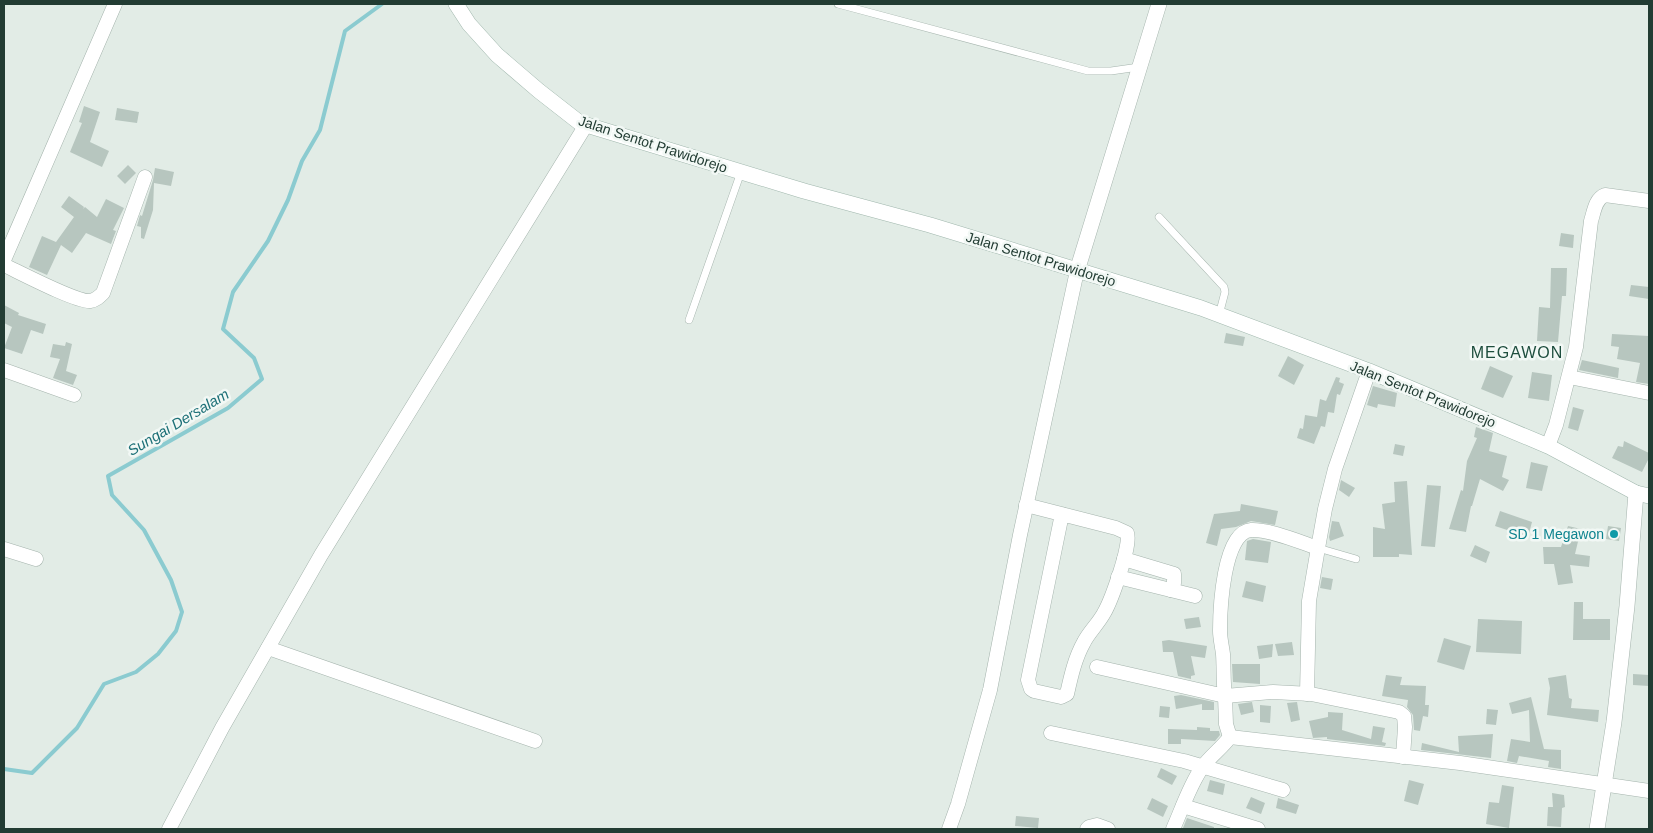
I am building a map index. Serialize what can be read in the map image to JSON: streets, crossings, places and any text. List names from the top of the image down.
{
  "streets": {
    "main road": ["Jalan Sentot Prawidorejo"]
  },
  "districts": ["MEGAWON"],
  "water": ["Sungai Dersalam"],
  "places": ["SD 1 Megawon"]
}
